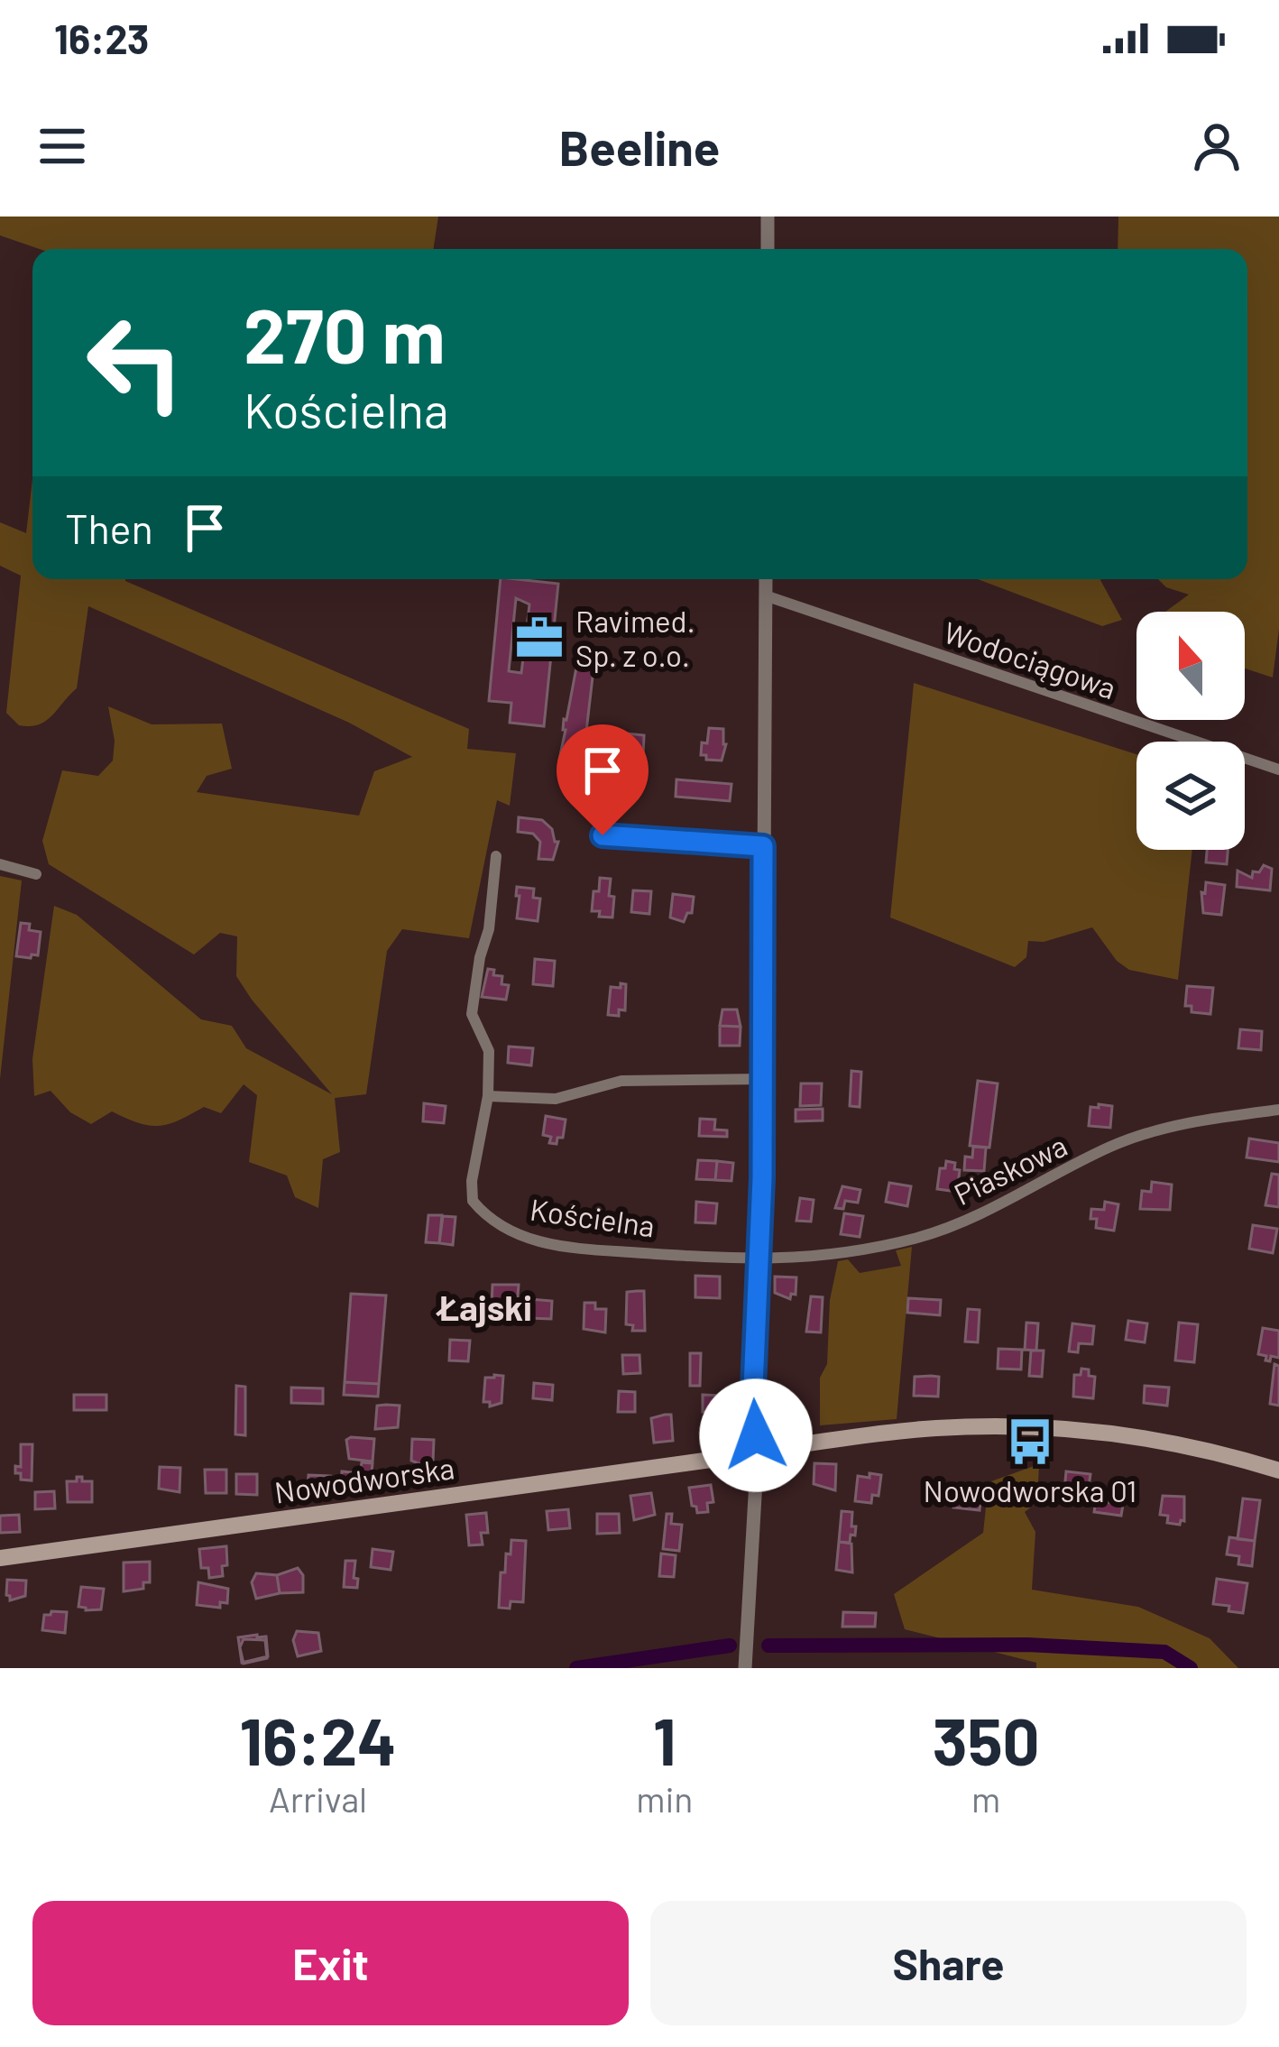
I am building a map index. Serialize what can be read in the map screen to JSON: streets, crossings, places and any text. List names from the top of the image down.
{
  "streets": {
    "main road": ["Nowodworska"],
    "street": ["Wodociągowa", "Piaskowa", "Kościelna"]
  },
  "crossings": [
    ["Piaskowa", "Kościelna"]
  ],
  "districts": ["Łajski"],
  "places": {
    "office": ["Ravimed. Sp. z o.o."],
    "bus stop": ["Nowodworska 01"]
  },
  "north": "top",
  "page": {
    "status": "16:23",
    "header": "Beeline",
    "turn": ["270 m", "Kościelna"],
    "then": "Then",
    "eta": [
      "16:24",
      "Arrival",
      "1",
      "min",
      "350",
      "m"
    ],
    "buttons": ["Exit", "Share"]
  }
}
